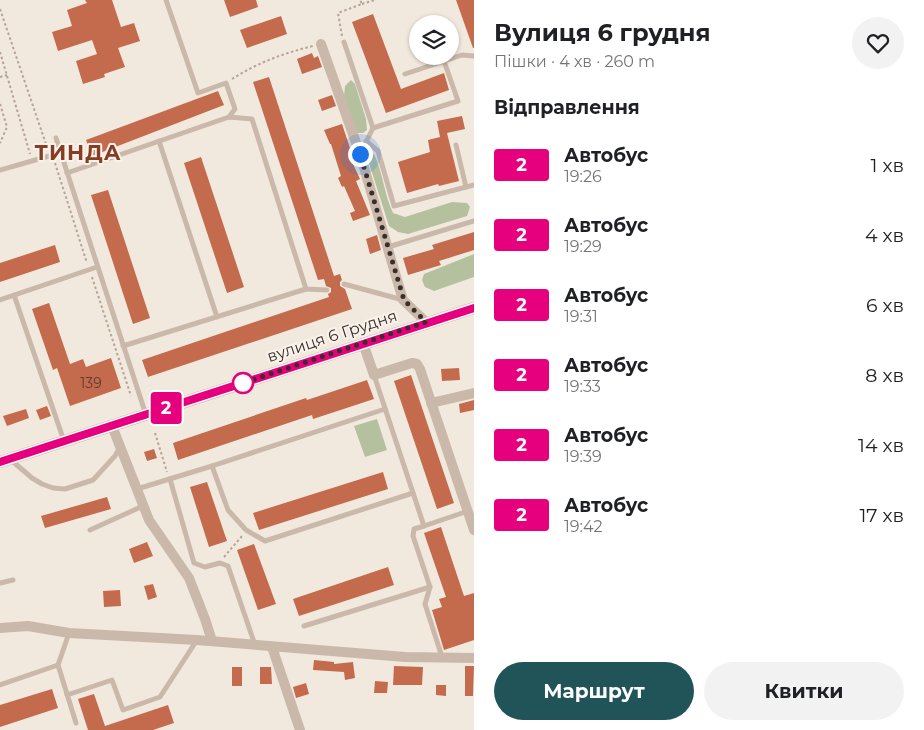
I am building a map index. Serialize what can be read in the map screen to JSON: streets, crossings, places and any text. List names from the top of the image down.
{
  "streets": {
    "street": ["вулиця 6 Грудня"]
  },
  "districts": ["ТИНДА"],
  "lines": ["bus line 2"],
  "house_numbers": ["139"],
  "page": {
    "on_map": "2",
    "heading": [
      ["Вулиця 6 грудня", "Пішки · 4 хв · 260 m"],
      "Відправлення"
    ],
    "list": [
      {
        "mark": "2",
        "name": "Автобус",
        "note": "19:26",
        "value": "1 хв"
      },
      {
        "mark": "2",
        "name": "Автобус",
        "note": "19:29",
        "value": "4 хв"
      },
      {
        "mark": "2",
        "name": "Автобус",
        "note": "19:31",
        "value": "6 хв"
      },
      {
        "mark": "2",
        "name": "Автобус",
        "note": "19:33",
        "value": "8 хв"
      },
      {
        "mark": "2",
        "name": "Автобус",
        "note": "19:39",
        "value": "14 хв"
      },
      {
        "mark": "2",
        "name": "Автобус",
        "note": "19:42",
        "value": "17 хв"
      }
    ],
    "buttons": ["Маршрут", "Квитки"]
  }
}
